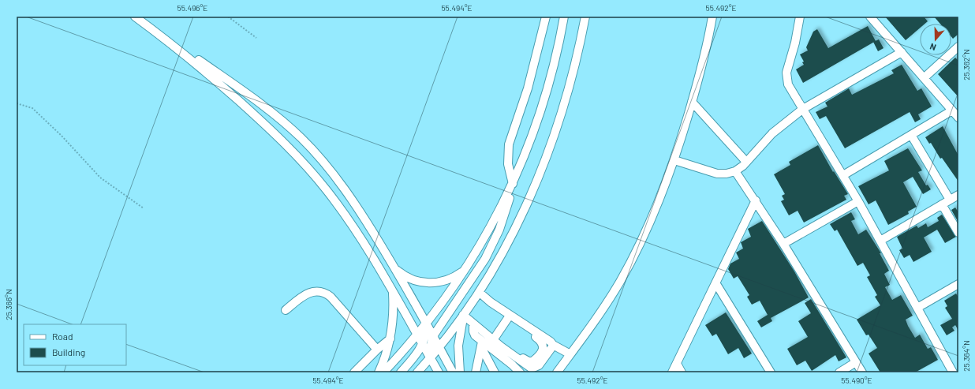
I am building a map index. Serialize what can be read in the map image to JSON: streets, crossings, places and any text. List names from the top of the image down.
{
  "legend": ["Road", "Building"],
  "north": "bottom",
  "coordinates": [
    "55.496°E",
    "55.494°E",
    "55.492°E",
    "25.362°N",
    "25.366°N",
    "25.364°N",
    "55.490°E"
  ]
}
